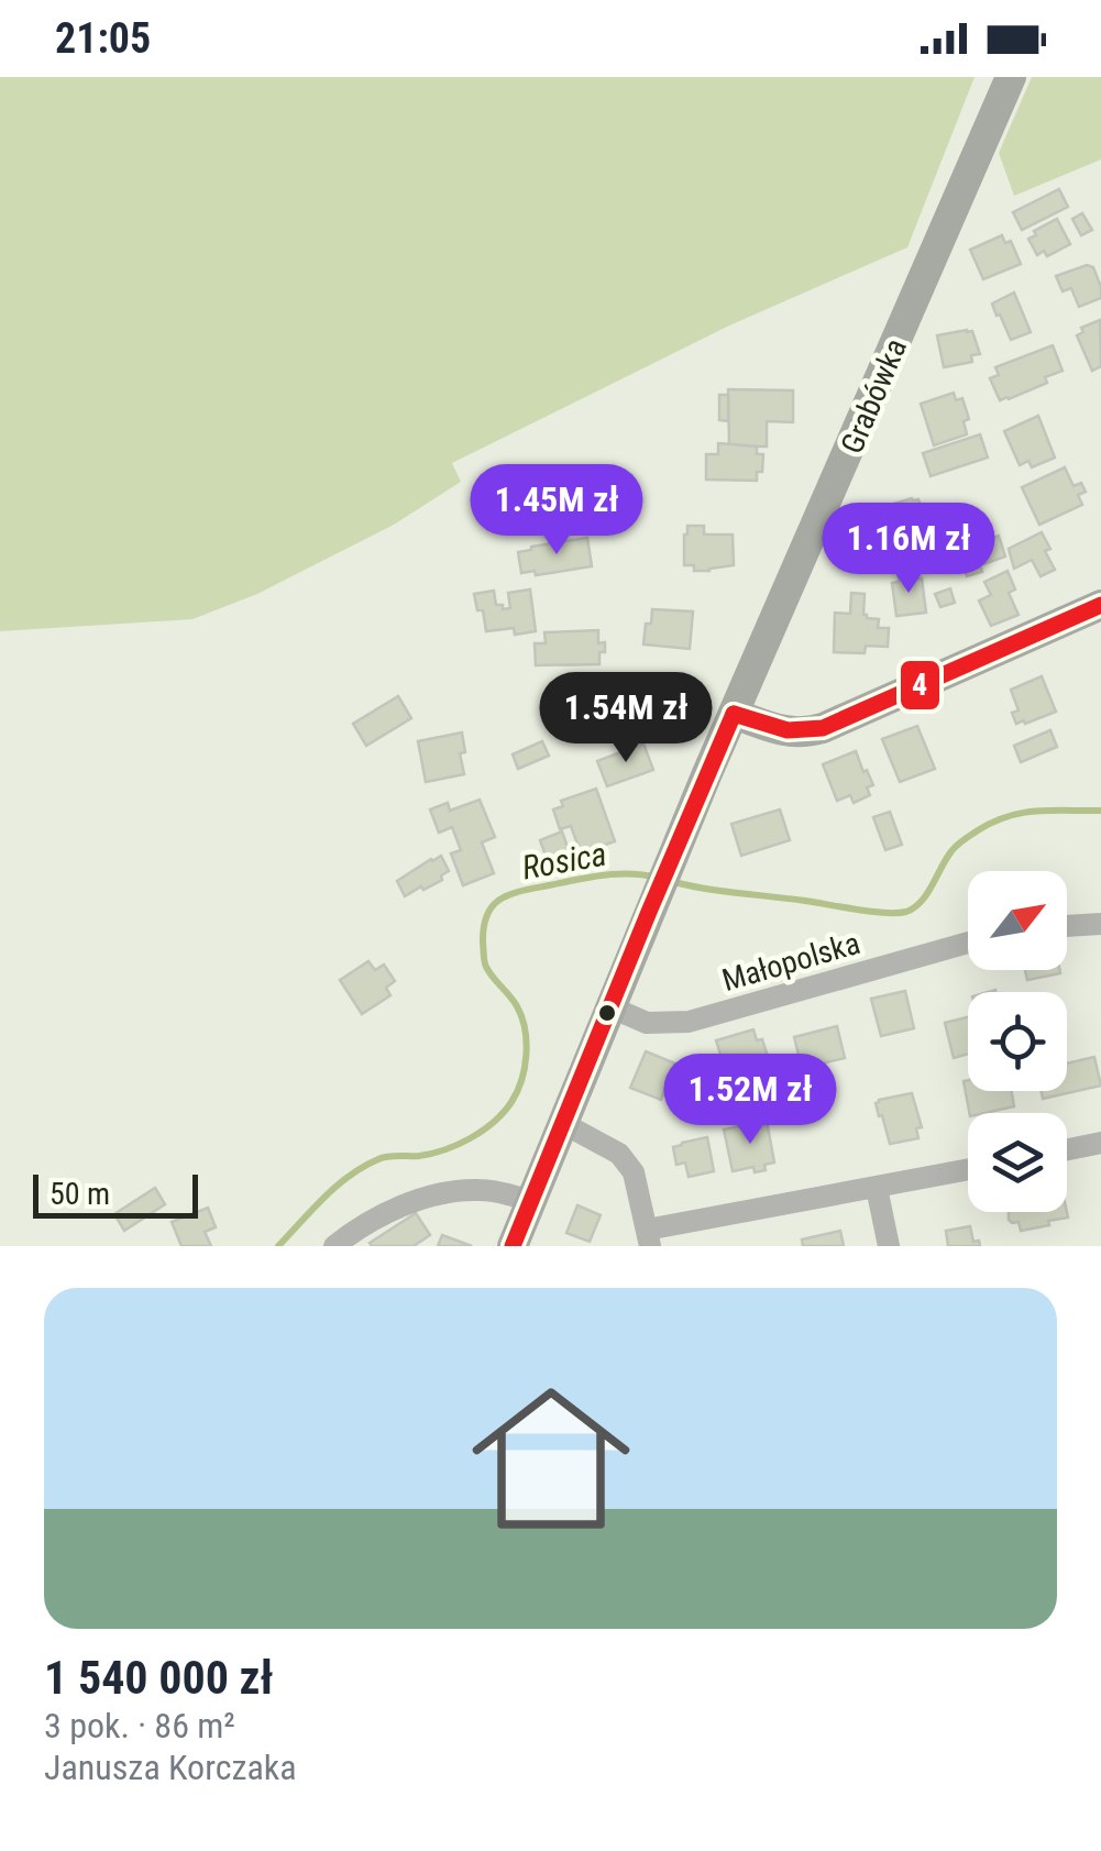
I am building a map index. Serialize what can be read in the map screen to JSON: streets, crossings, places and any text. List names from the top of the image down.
{
  "streets": {
    "street": ["Grabówka", "Małopolska"]
  },
  "crossings": [
    ["Grabówka", "Małopolska"]
  ],
  "water": ["Rosica"],
  "lines": ["transit line 4"],
  "scale_bar": "50 m",
  "north": "top right",
  "page": {
    "status": "21:05",
    "price": [
      "1.45M zł",
      "1.16M zł",
      "1.54M zł",
      "1.52M zł"
    ],
    "scale": "50 m",
    "list": [
      {
        "name": "1 540 000 zł",
        "note": "3 pok. · 86 m² · Janusza Korczaka"
      }
    ]
  }
}
